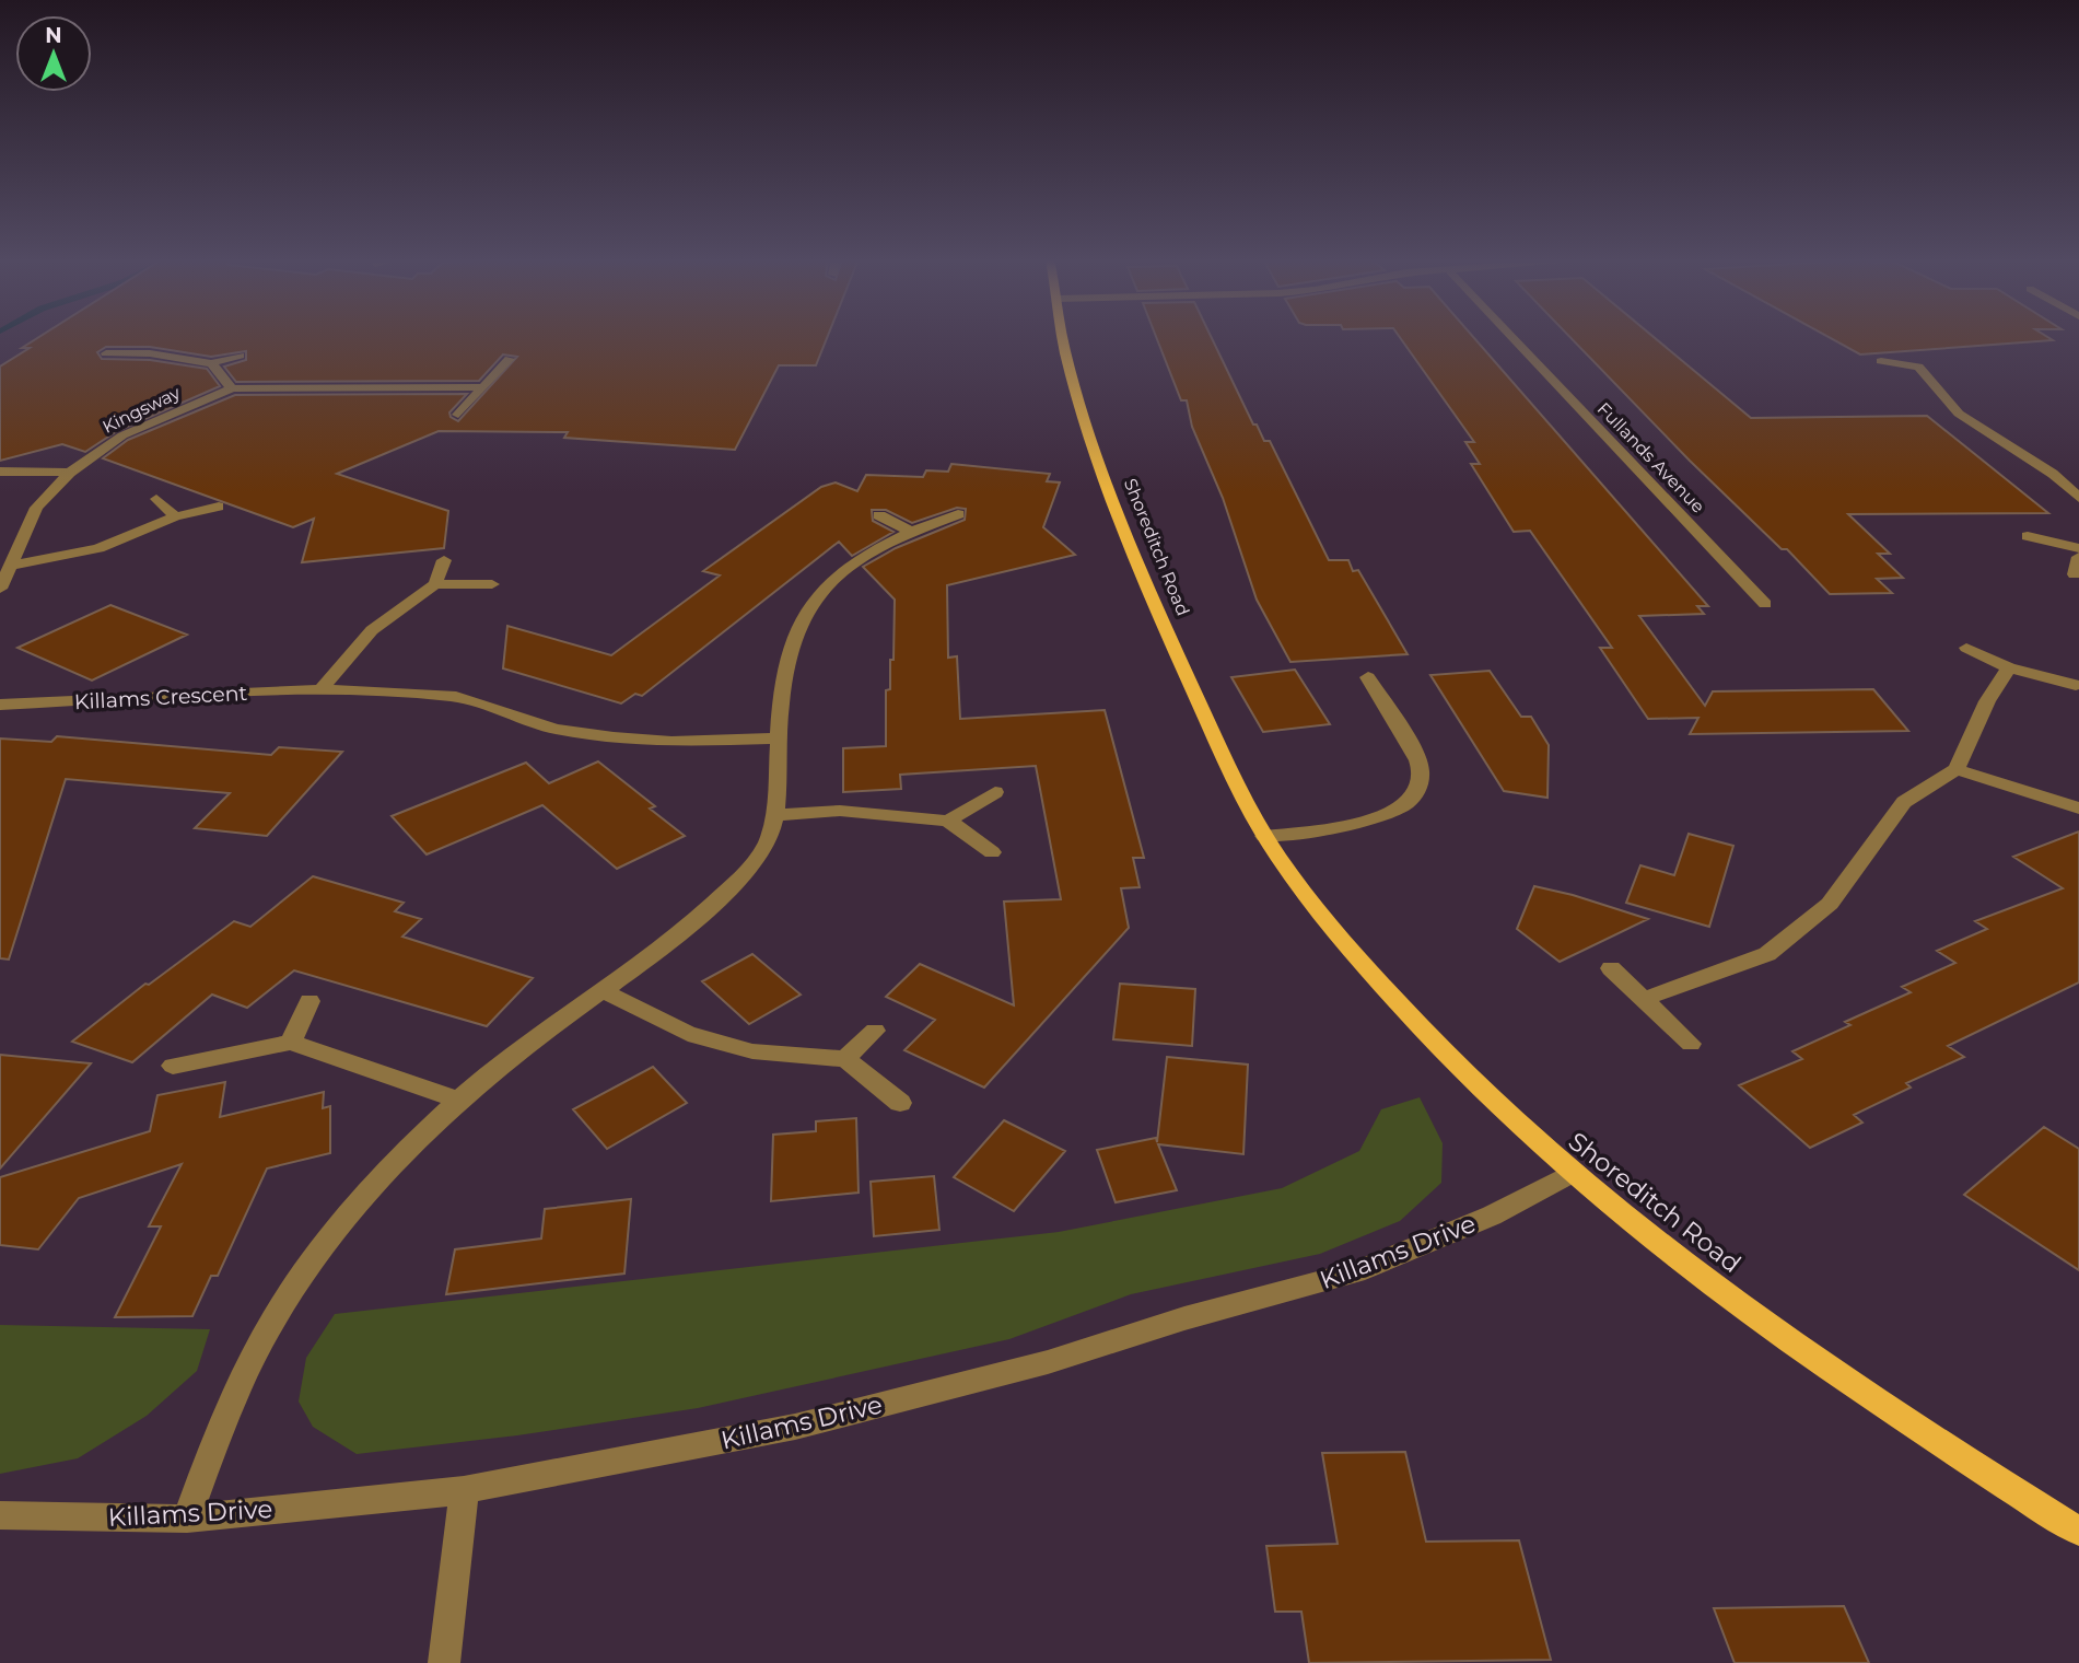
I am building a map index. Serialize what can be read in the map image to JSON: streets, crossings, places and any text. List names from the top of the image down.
{
  "streets": {
    "main road": ["Shoreditch Road"],
    "street": [
      "Kingsway",
      "Fullands Avenue",
      "Killams Crescent",
      "Killams Drive"
    ]
  },
  "crossings": [
    ["Shoreditch Road", "Killams Drive"]
  ],
  "north": "top"
}
